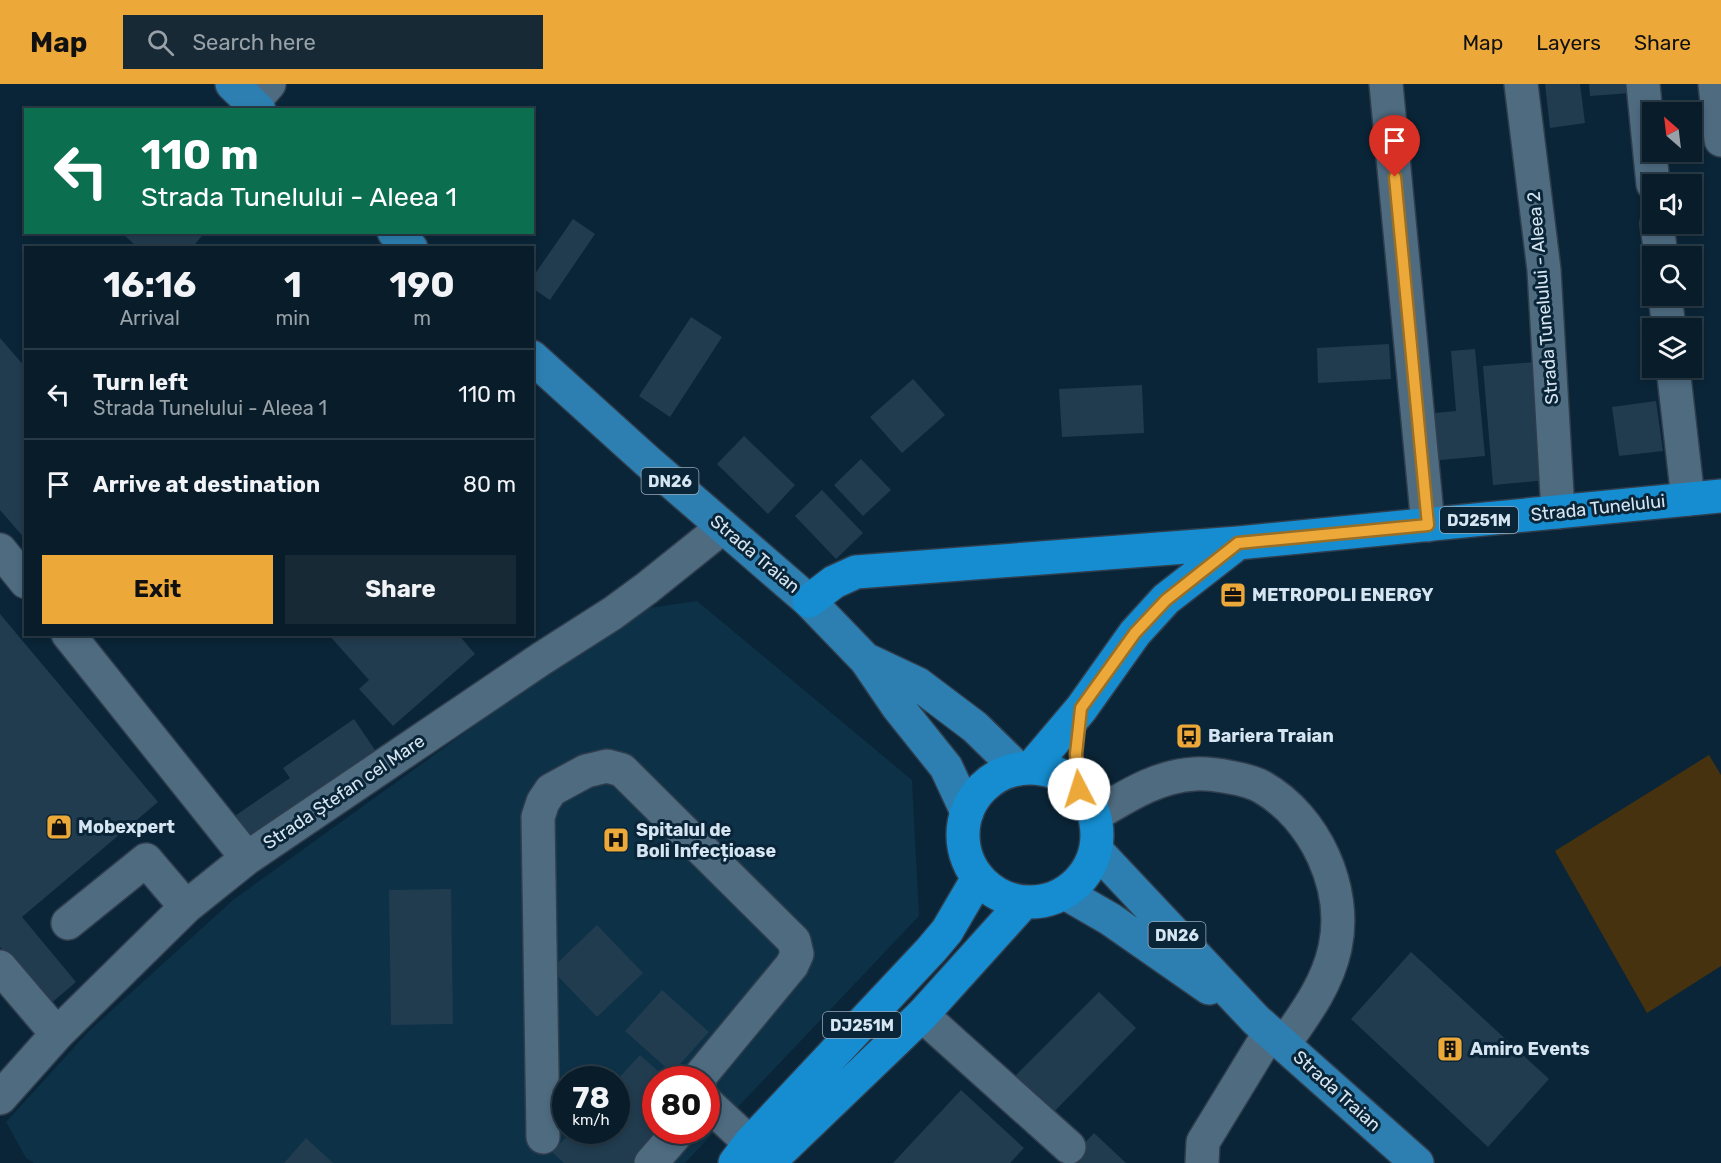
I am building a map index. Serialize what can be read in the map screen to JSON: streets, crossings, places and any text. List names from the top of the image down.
{
  "streets": {
    "highway": ["Strada Tunelului", "DJ251M"],
    "main road": ["DN26", "Strada Traian"],
    "street": ["Strada Tunelului - Aleea 2", "Strada Ștefan cel Mare"]
  },
  "crossings": [
    ["Strada Tunelului - Aleea 2", "Strada Tunelului"],
    ["Strada Tunelului", "DJ251M"],
    ["DJ251M", "Strada Traian"],
    ["Strada Traian", "Strada Ștefan cel Mare"]
  ],
  "places": {
    "office": ["METROPOLI ENERGY"],
    "bus stop": ["Bariera Traian"],
    "shop": ["Mobexpert"],
    "hospital": ["Spitalul de Boli Infecțioase"],
    "building": ["Amiro Events"]
  },
  "north": "top left",
  "page": {
    "header": "Map",
    "search": "Search here",
    "nav": ["Map", "Layers", "Share"],
    "turn": ["110 m", "Strada Tunelului - Aleea 1"],
    "eta": [
      "16:16",
      "Arrival",
      "1",
      "min",
      "190",
      "m"
    ],
    "list": [
      {
        "name": "Turn left",
        "note": "Strada Tunelului - Aleea 1",
        "value": "110 m"
      },
      {
        "name": "Arrive at destination",
        "value": "80 m"
      }
    ],
    "buttons": ["Exit", "Share"],
    "speed": "78 km/h",
    "limit": "80"
  }
}
